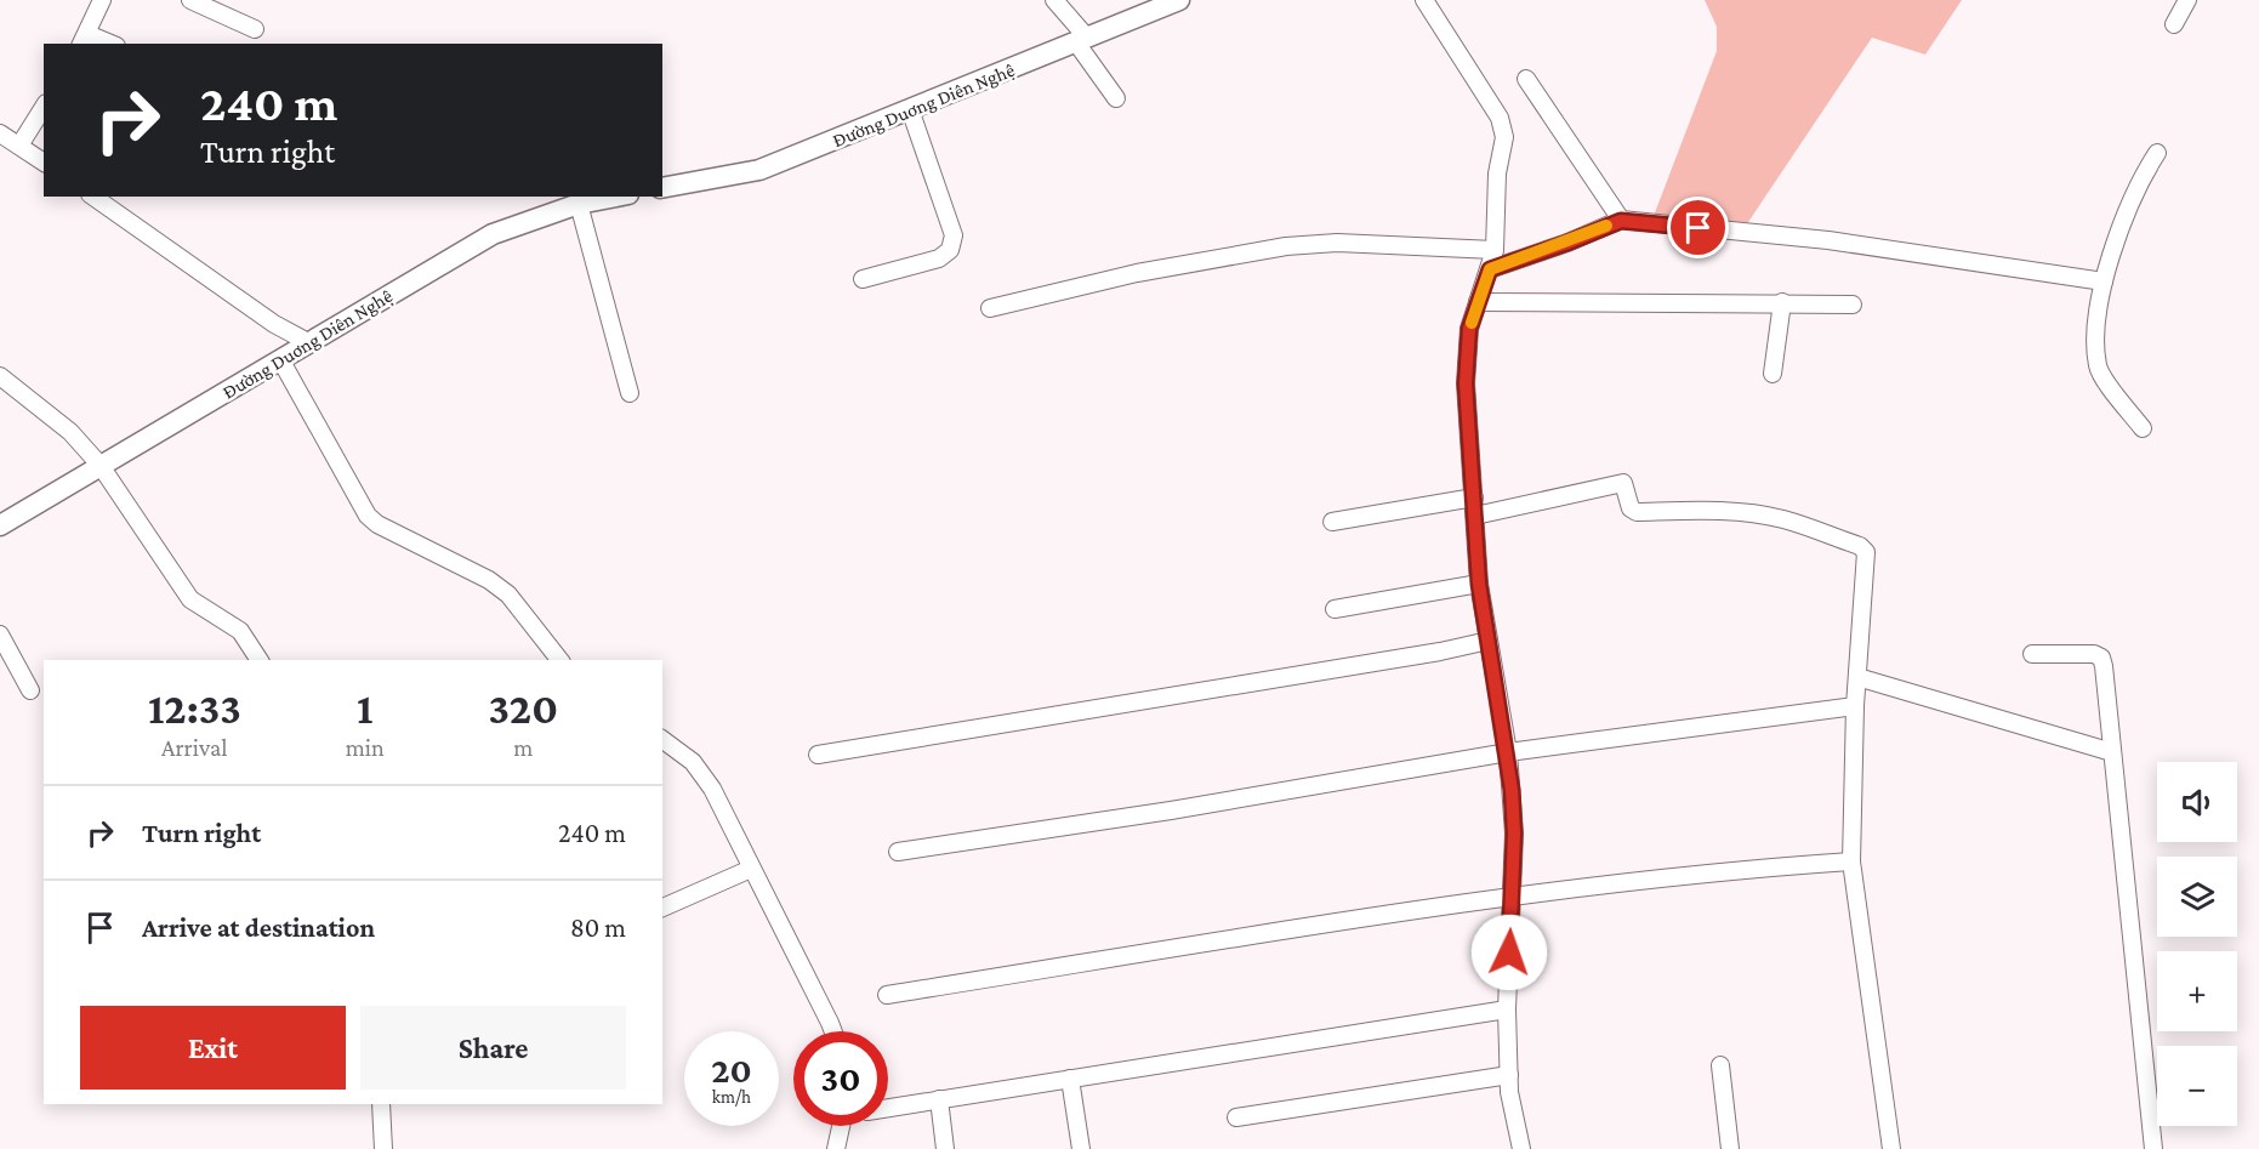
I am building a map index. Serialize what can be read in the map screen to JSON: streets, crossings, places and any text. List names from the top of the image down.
{
  "streets": {
    "street": ["Đường Duơng Diên Nghệ"]
  },
  "page": {
    "turn": ["240 m", "Turn right"],
    "eta": [
      "12:33",
      "Arrival",
      "1",
      "min",
      "320",
      "m"
    ],
    "map_buttons": ["+", "−"],
    "list": [
      {
        "name": "Turn right",
        "value": "240 m"
      },
      {
        "name": "Arrive at destination",
        "value": "80 m"
      }
    ],
    "buttons": ["Exit", "Share"],
    "speed": "20 km/h",
    "limit": "30"
  }
}
